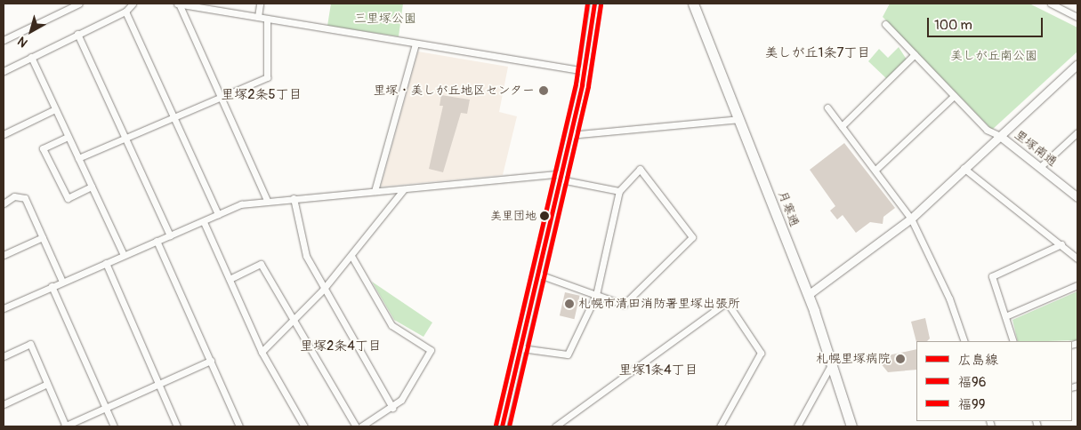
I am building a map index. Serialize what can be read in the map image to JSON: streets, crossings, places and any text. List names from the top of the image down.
{
  "streets": {
    "highway": ["月寒通"],
    "street": ["里塚南通"]
  },
  "districts": [
    "美しが丘1条7丁目",
    "里塚2条5丁目",
    "里塚2条4丁目",
    "里塚1条4丁目"
  ],
  "parks": ["三里塚公園", "美しが丘南公園"],
  "places": [
    "里塚・美しが丘地区センター",
    "美里団地",
    "札幌市清田消防署里塚出張所",
    "札幌里塚病院"
  ],
  "lines": ["transit line 広島線", "transit line 福99", "transit line 福96"],
  "legend": ["広島線", "福96", "福99"],
  "scale_bar": "100 m",
  "north": "bottom left"
}
